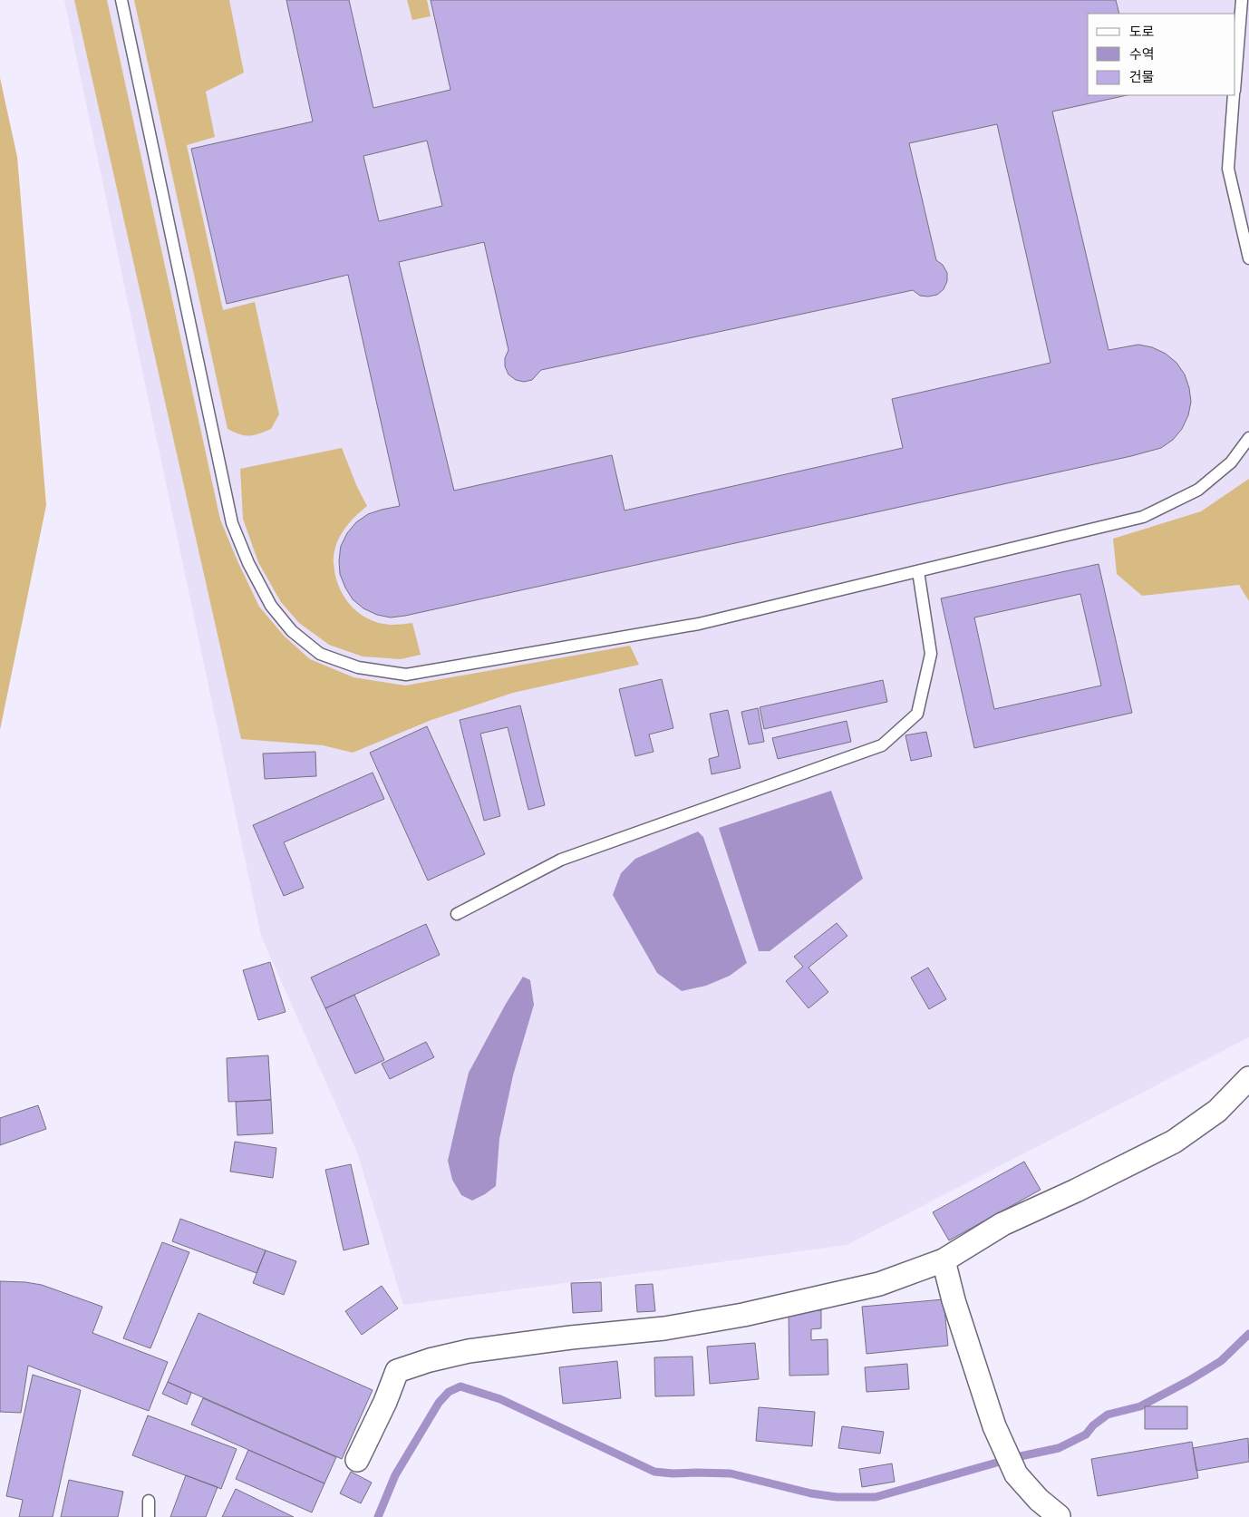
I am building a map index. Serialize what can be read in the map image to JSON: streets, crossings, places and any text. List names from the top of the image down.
{
  "legend": ["도로", "수역", "건물"]
}
